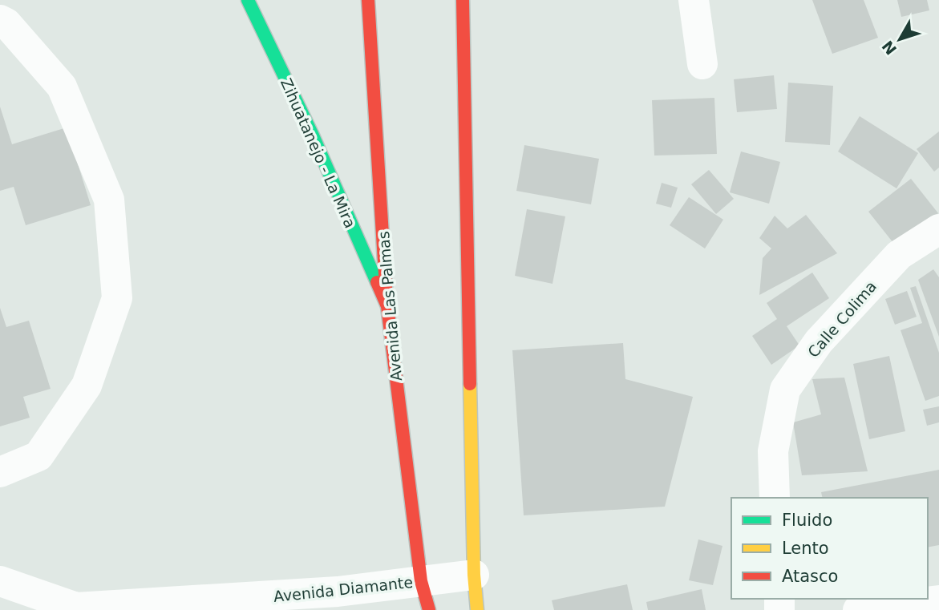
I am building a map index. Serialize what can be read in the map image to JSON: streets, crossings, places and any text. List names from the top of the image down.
{
  "streets": {
    "main road": ["Zihuatanejo - La Mira", "Avenida Las Palmas"],
    "street": ["Calle Colima", "Avenida Diamante"]
  },
  "crossings": [
    ["Zihuatanejo - La Mira", "Avenida Las Palmas"],
    ["Avenida Las Palmas", "Avenida Diamante"]
  ],
  "legend": ["Fluido", "Lento", "Atasco"],
  "north": "bottom left"
}
